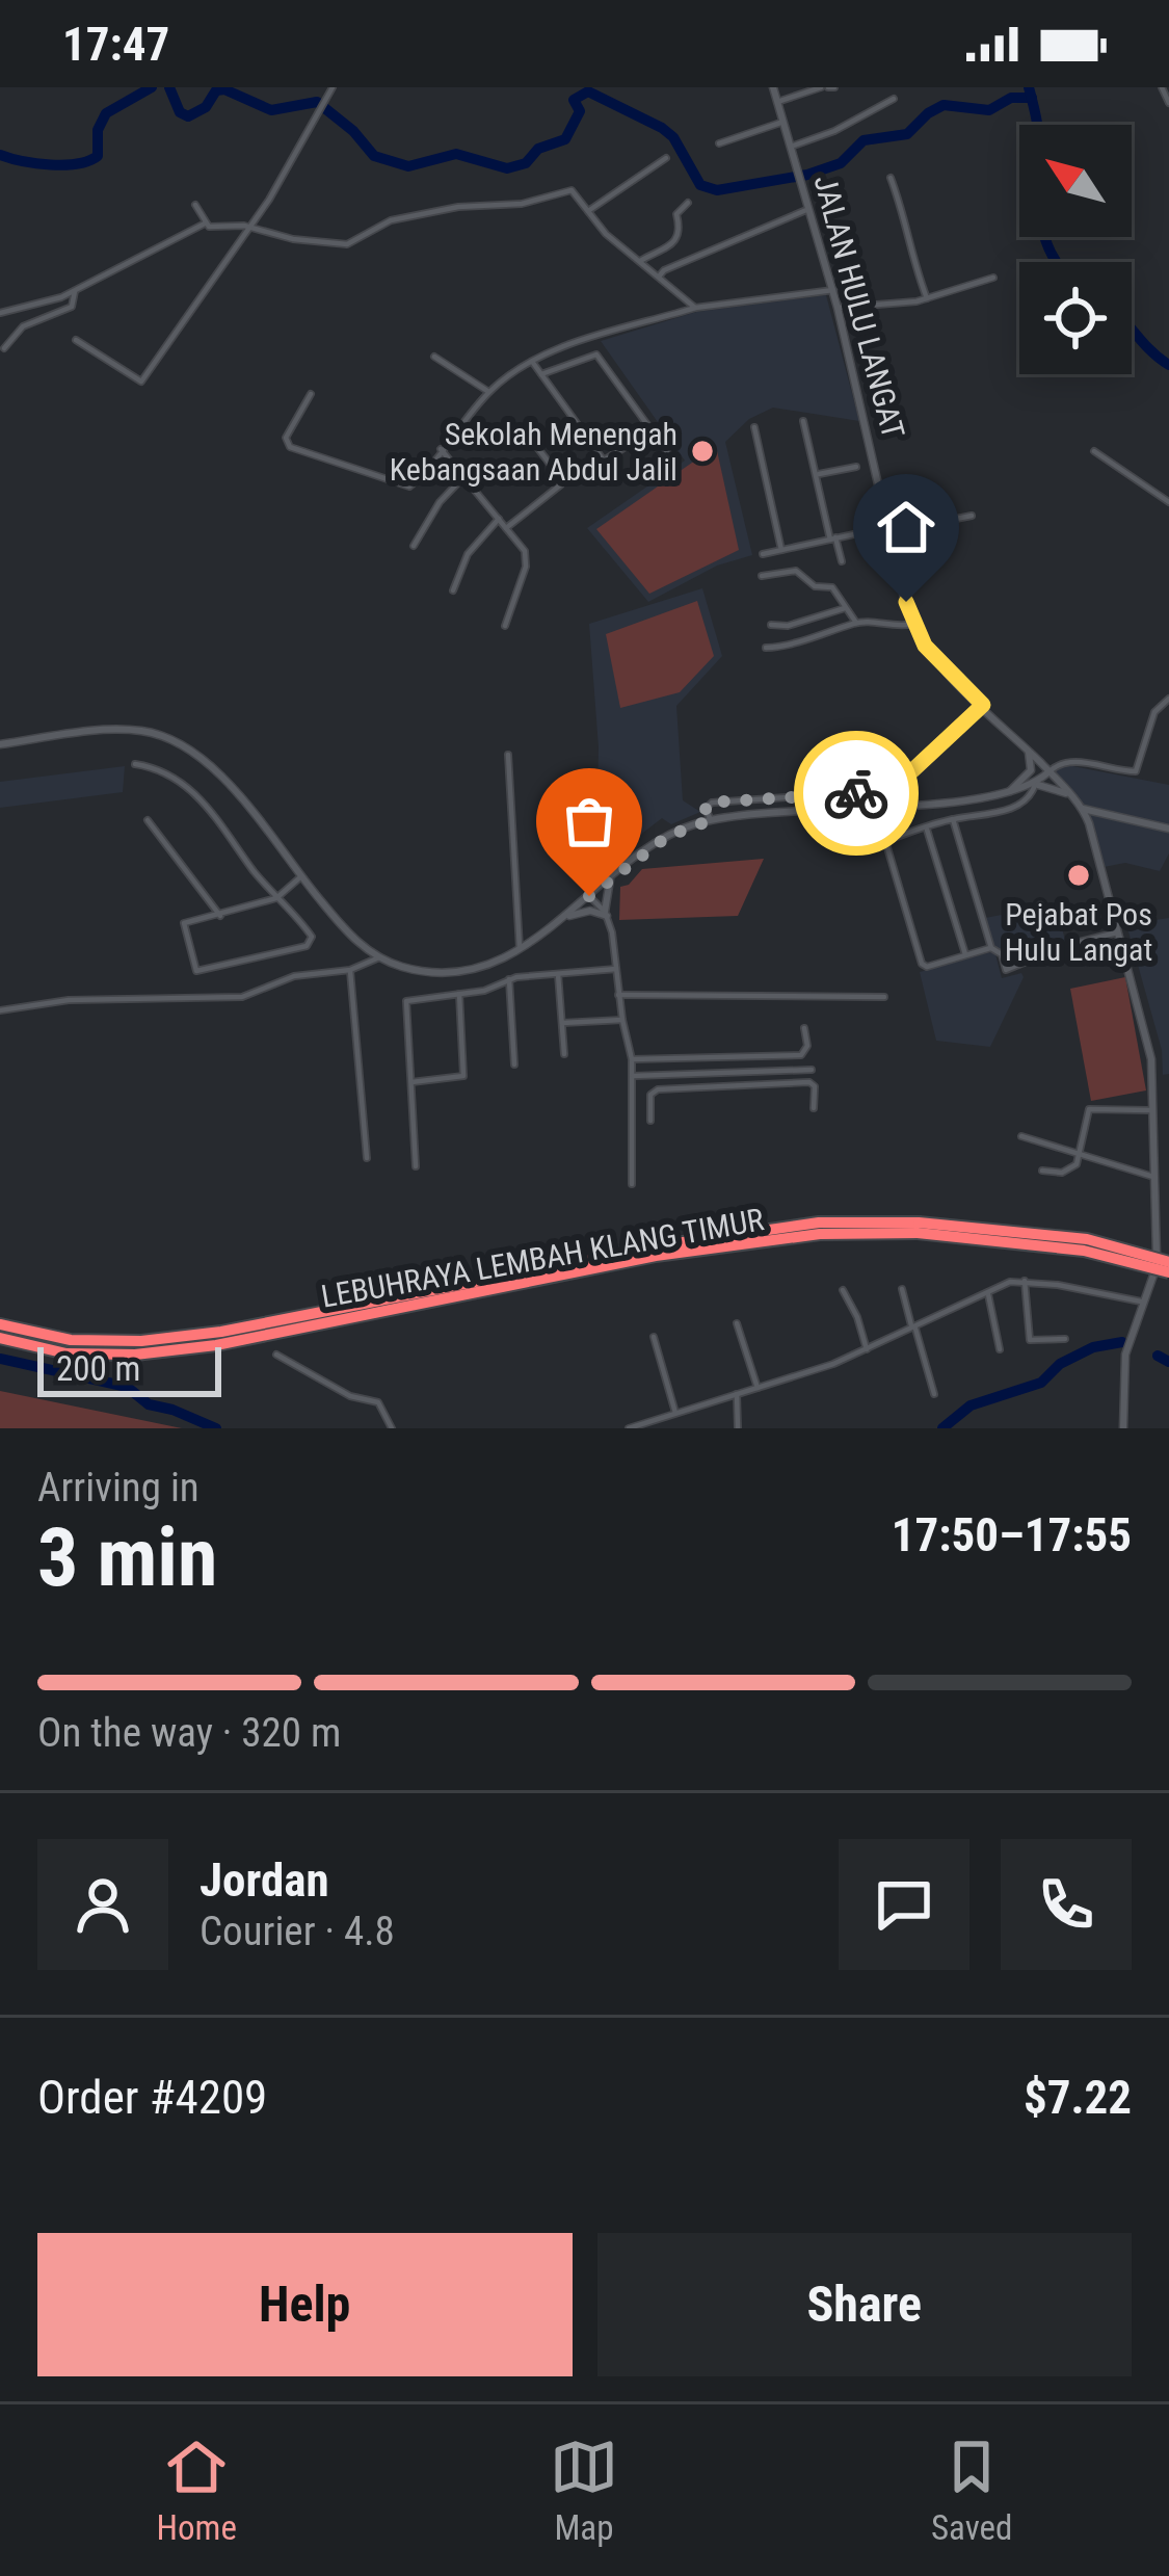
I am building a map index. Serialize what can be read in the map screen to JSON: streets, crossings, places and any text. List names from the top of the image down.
{
  "streets": {
    "highway": ["LEBUHRAYA LEMBAH KLANG TIMUR"],
    "street": ["JALAN HULU LANGAT"]
  },
  "places": ["Sekolah Menengah Kebangsaan Abdul Jalil", "Pejabat Pos Hulu Langat"],
  "scale_bar": "200 m",
  "north": "top left",
  "page": {
    "status": "17:47",
    "scale": "200 m",
    "heading": ["3 min", "Arriving in", "17:50–17:55"],
    "panel": [
      "Jordan",
      "Courier · 4.8",
      "Order #4209",
      "$7.22"
    ],
    "bar": "On the way · 320 m",
    "buttons": ["Help", "Share"],
    "tabs": ["Home", "Map", "Saved"]
  }
}
